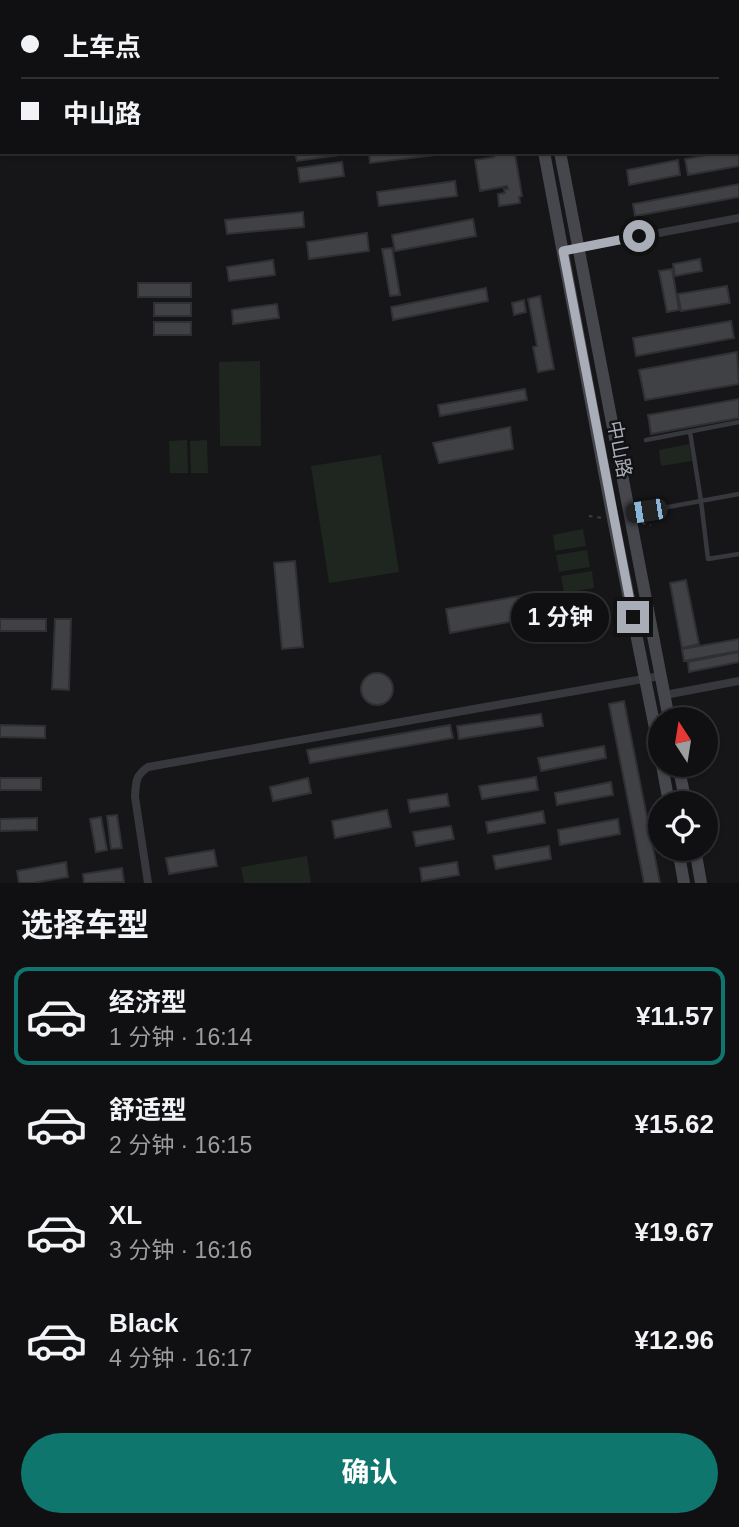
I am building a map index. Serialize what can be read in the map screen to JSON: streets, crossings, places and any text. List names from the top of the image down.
{
  "streets": {
    "main road": ["中山路"]
  },
  "north": "top",
  "page": {
    "banner": ["上车点", "中山路"],
    "bubble": "1 分钟",
    "heading": "选择车型",
    "list": [
      {
        "name": "经济型",
        "note": "1 分钟 · 16:14",
        "value": "¥11.57"
      },
      {
        "name": "舒适型",
        "note": "2 分钟 · 16:15",
        "value": "¥15.62"
      },
      {
        "name": "XL",
        "note": "3 分钟 · 16:16",
        "value": "¥19.67"
      },
      {
        "name": "Black",
        "note": "4 分钟 · 16:17",
        "value": "¥12.96"
      }
    ],
    "buttons": "确认"
  }
}
